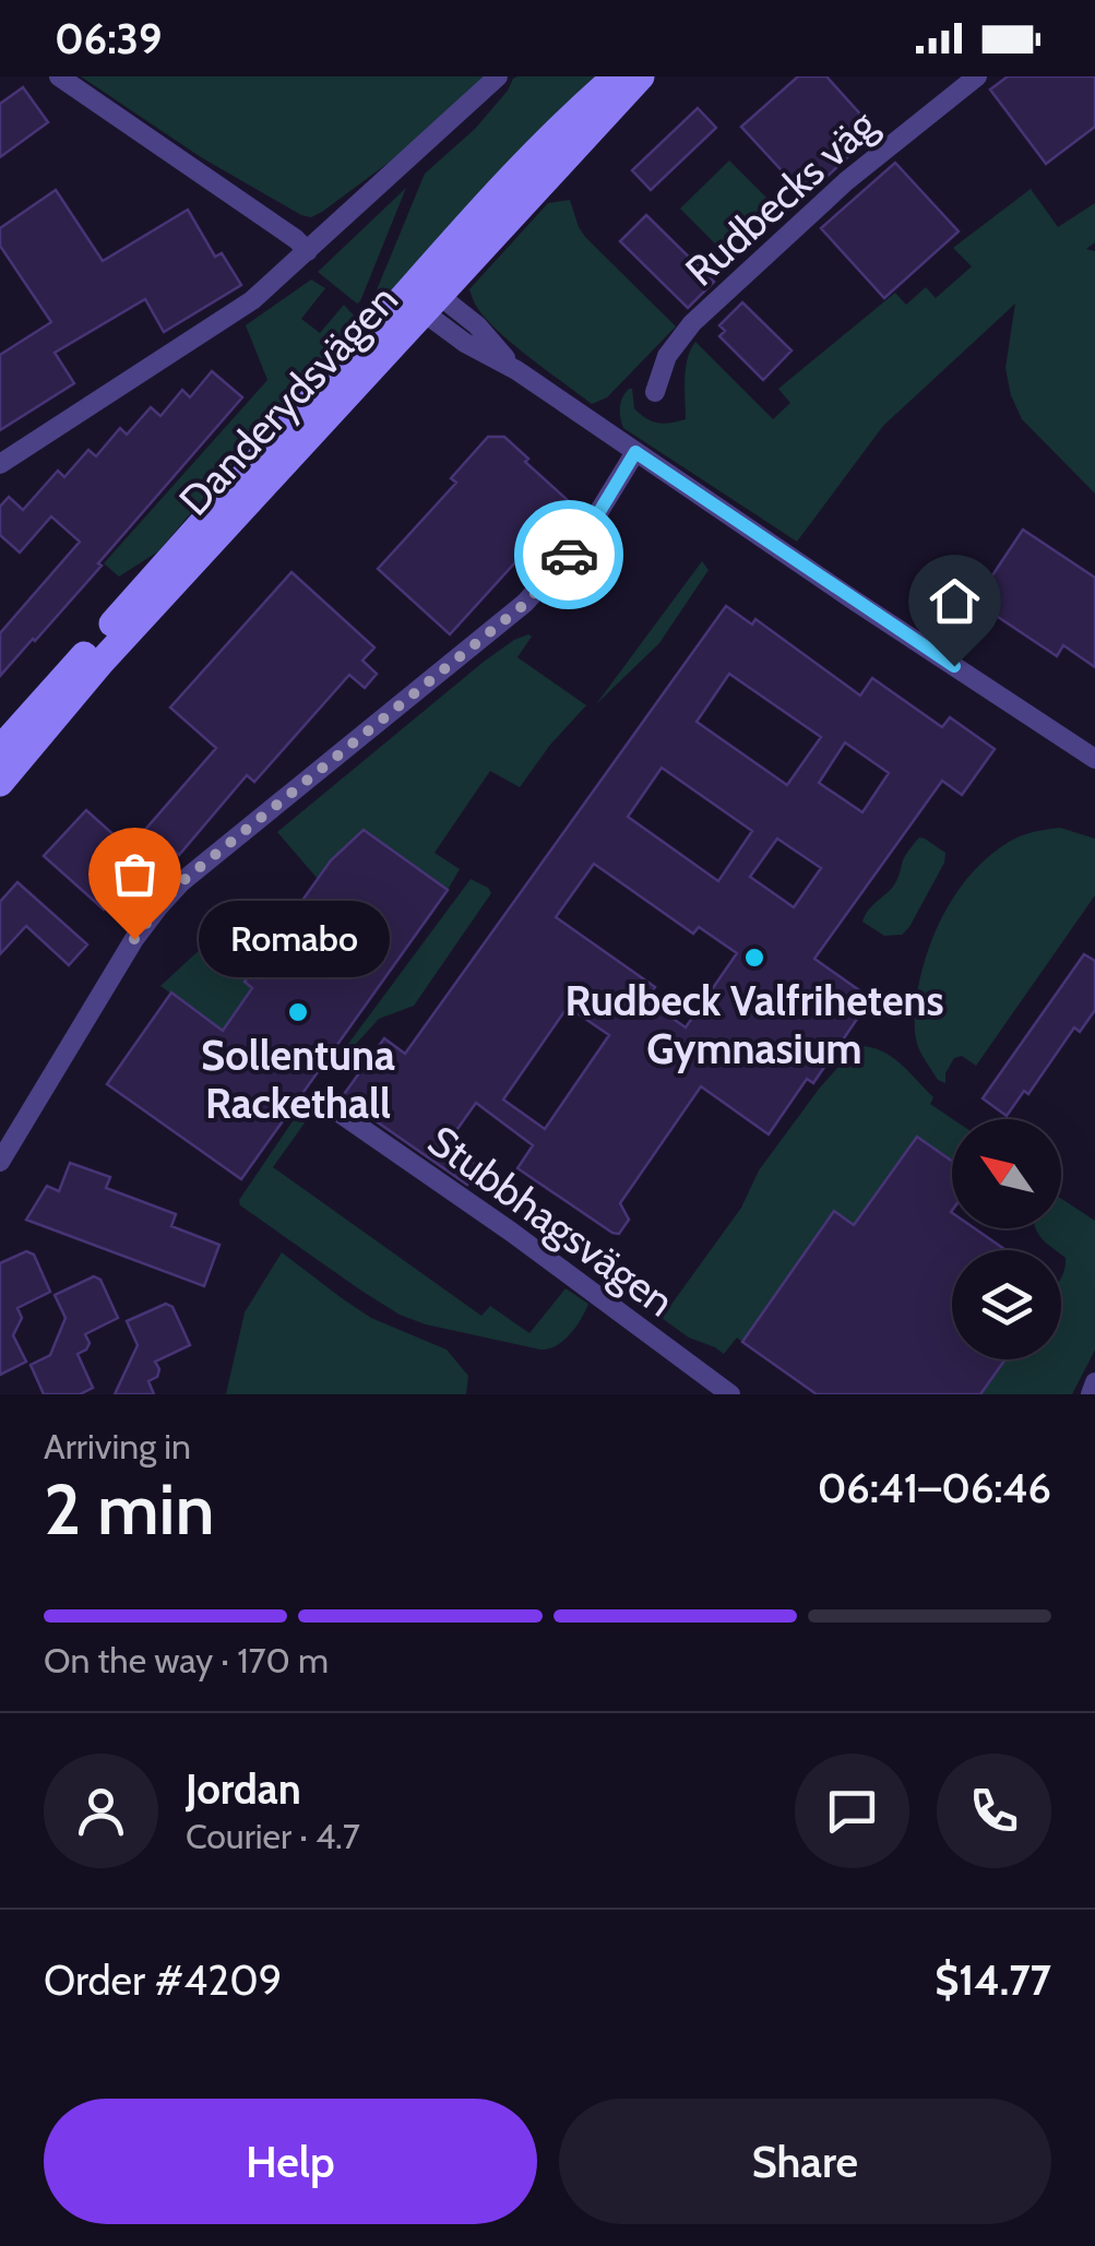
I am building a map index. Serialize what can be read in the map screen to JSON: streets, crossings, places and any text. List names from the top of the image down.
{
  "streets": {
    "main road": ["Danderydsvägen"],
    "street": ["Rudbecks väg", "Stubbhagsvägen"]
  },
  "places": ["Romabo", "Rudbeck Valfrihetens Gymnasium", "Sollentuna Rackethall"],
  "north": "top left",
  "page": {
    "status": "06:39",
    "bubble": "Romabo",
    "heading": ["2 min", "Arriving in", "06:41–06:46"],
    "panel": [
      "Jordan",
      "Courier · 4.7",
      "Order #4209",
      "$14.77"
    ],
    "bar": "On the way · 170 m",
    "buttons": ["Help", "Share"]
  }
}
